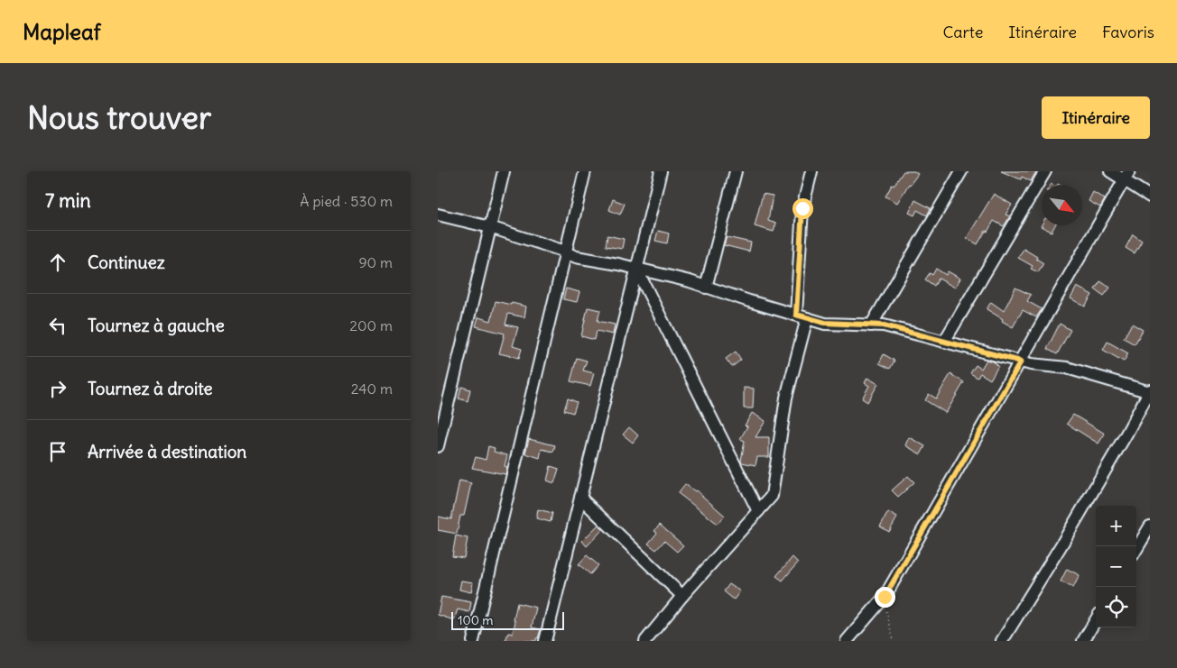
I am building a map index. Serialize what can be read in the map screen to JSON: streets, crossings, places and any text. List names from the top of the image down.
{
  "scale_bar": "100 m",
  "north": "bottom right",
  "page": {
    "header": "Mapleaf",
    "nav": ["Carte", "Itinéraire", "Favoris"],
    "buttons": "Itinéraire",
    "title": "Nous trouver",
    "heading": ["7 min", "À pied · 530 m"],
    "list": [
      ["Continuez", "90 m"],
      ["Tournez à gauche", "200 m"],
      ["Tournez à droite", "240 m"],
      "Arrivée à destination"
    ],
    "map_buttons": ["+", "−"],
    "scale": "100 m"
  }
}
